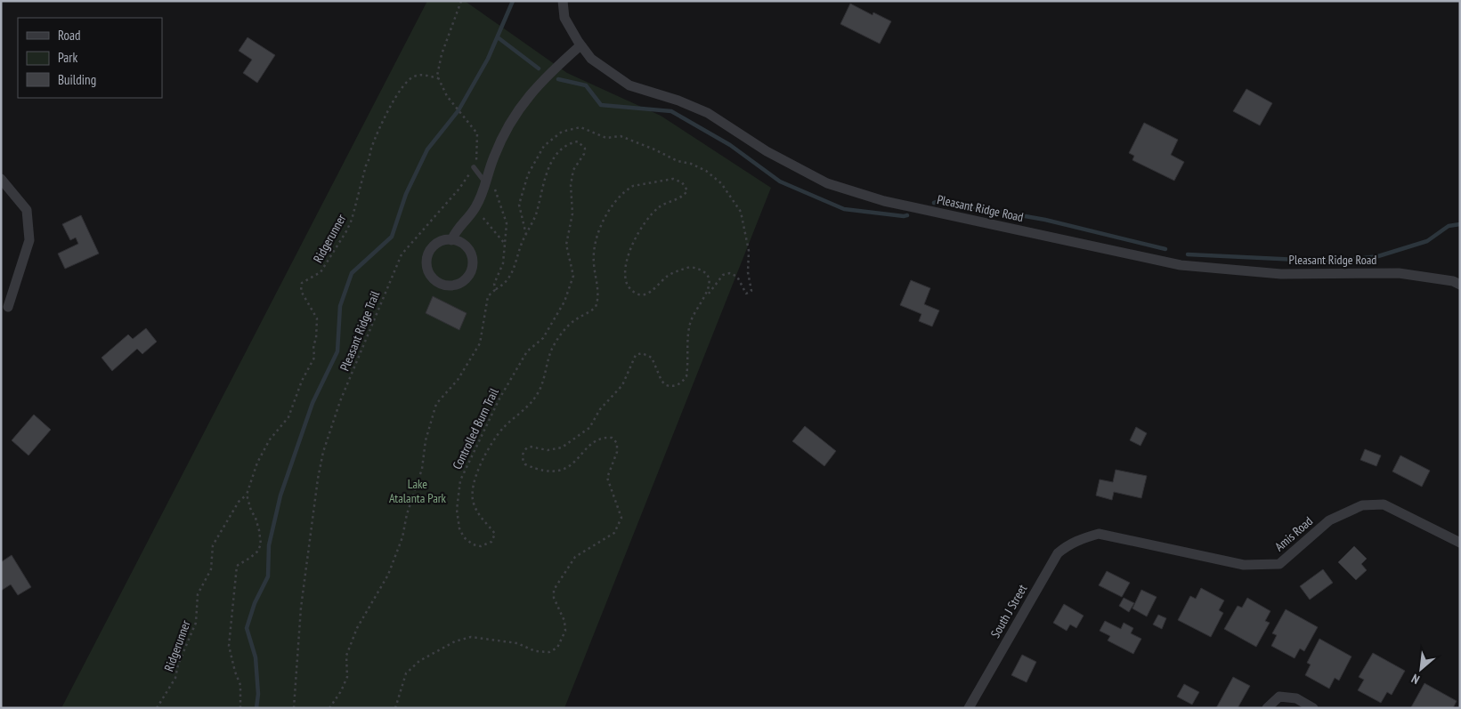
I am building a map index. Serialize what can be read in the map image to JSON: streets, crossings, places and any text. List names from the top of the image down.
{
  "streets": {
    "street": ["Pleasant Ridge Road", "Amis Road", "South J Street"],
    "path": ["Ridgerunner", "Pleasant Ridge Trail", "Controlled Burn Trail"]
  },
  "crossings": [
    ["Ridgerunner", "Pleasant Ridge Trail"],
    ["Pleasant Ridge Trail", "Controlled Burn Trail"],
    ["Amis Road", "South J Street"]
  ],
  "parks": ["Lake Atalanta Park"],
  "legend": ["Road", "Park", "Building"],
  "north": "bottom left"
}
